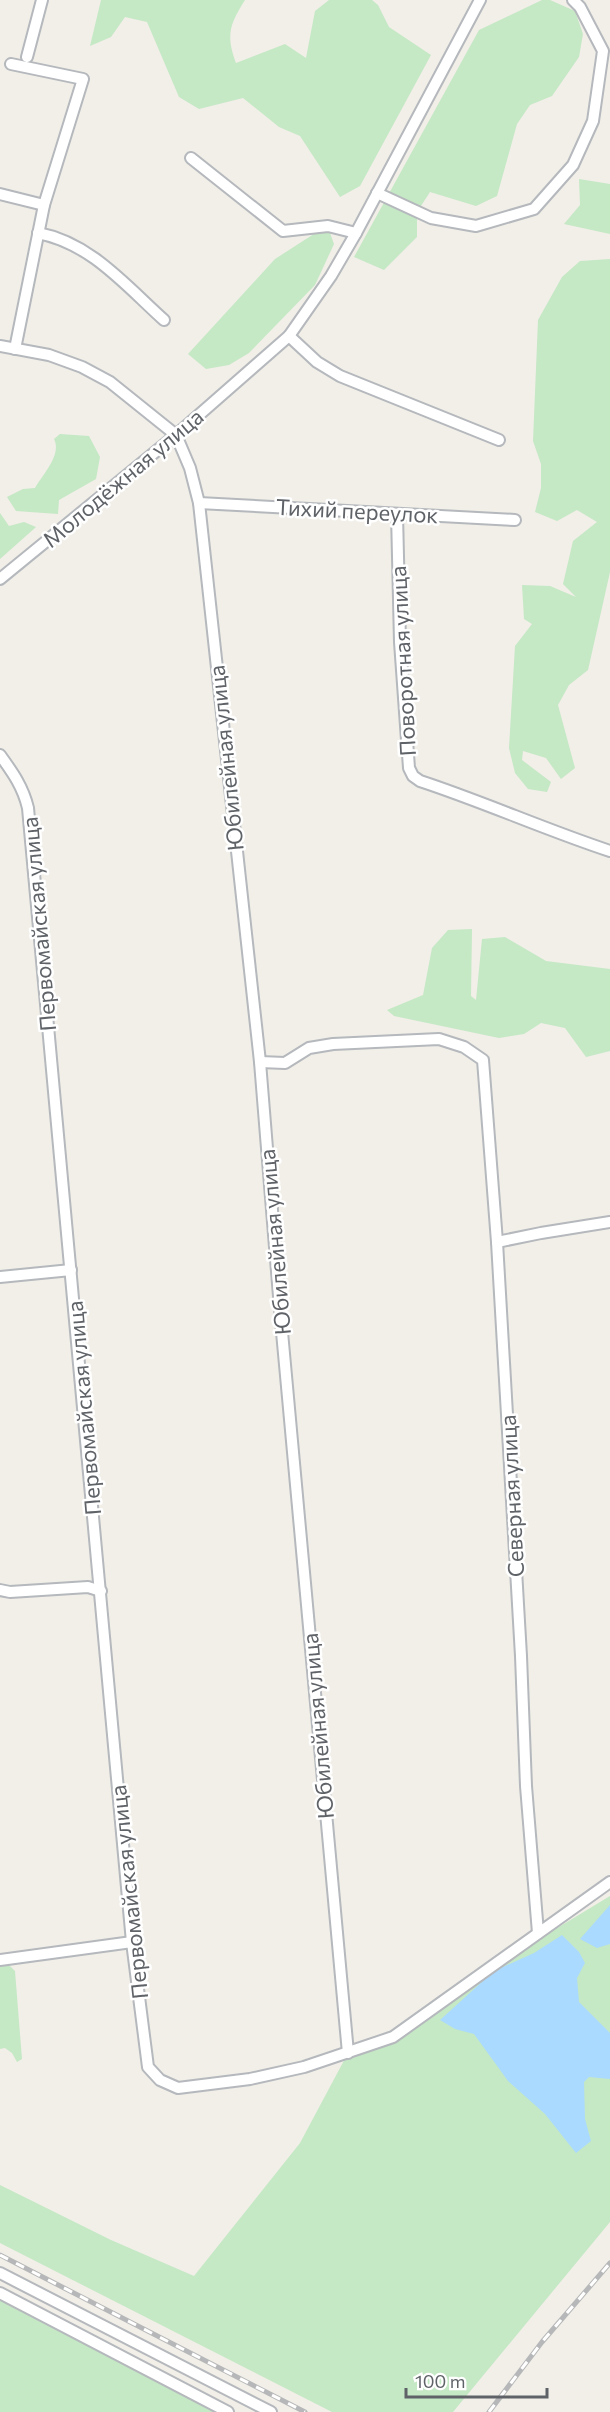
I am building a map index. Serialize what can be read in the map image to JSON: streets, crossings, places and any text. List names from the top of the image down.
{
  "streets": {
    "street": [
      "Молодёжная улица",
      "Тихий переулок",
      "Поворотная улица",
      "Юбилейная улица",
      "Первомайская улица",
      "Северная улица"
    ]
  },
  "crossings": [
    ["Молодёжная улица", "Юбилейная улица"],
    ["Тихий переулок", "Поворотная улица"],
    ["Тихий переулок", "Юбилейная улица"],
    ["Юбилейная улица", "Первомайская улица"],
    ["Юбилейная улица", "Северная улица"]
  ],
  "scale_bar": "100 m"
}
